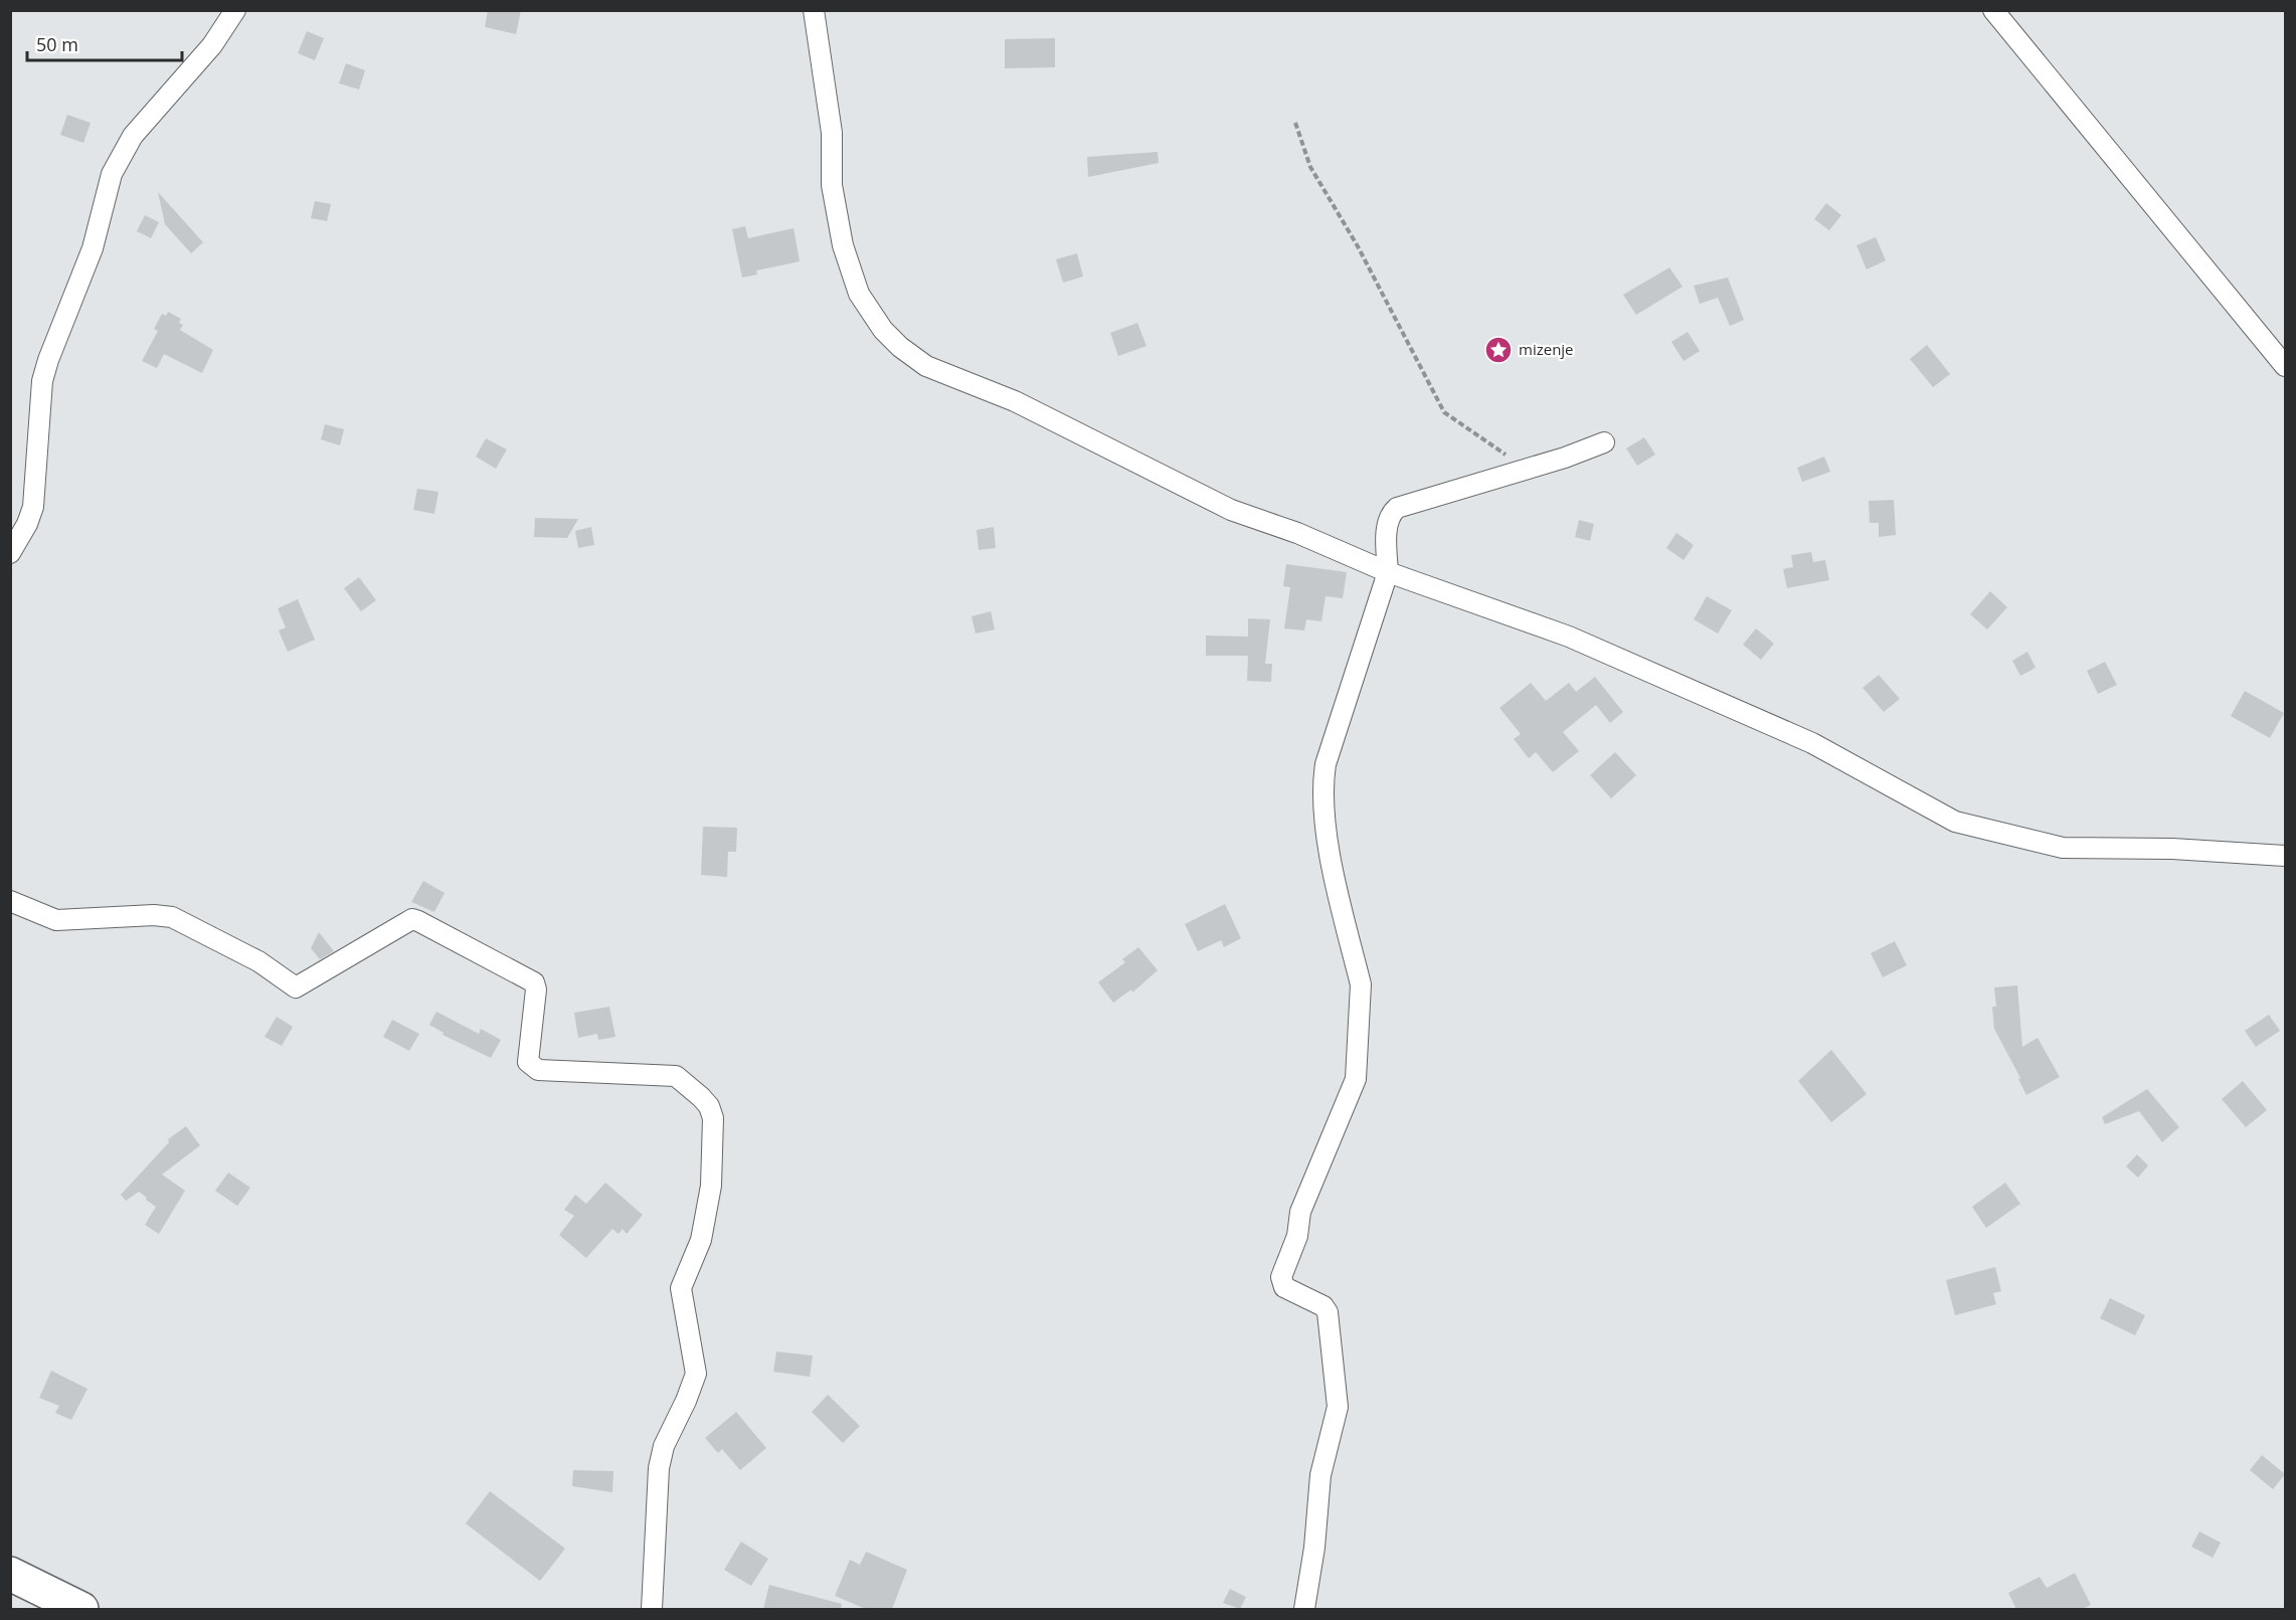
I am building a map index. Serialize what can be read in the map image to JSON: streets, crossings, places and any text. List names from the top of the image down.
{
  "places": {
    "place": ["mizenje"]
  },
  "scale_bar": "50 m"
}
